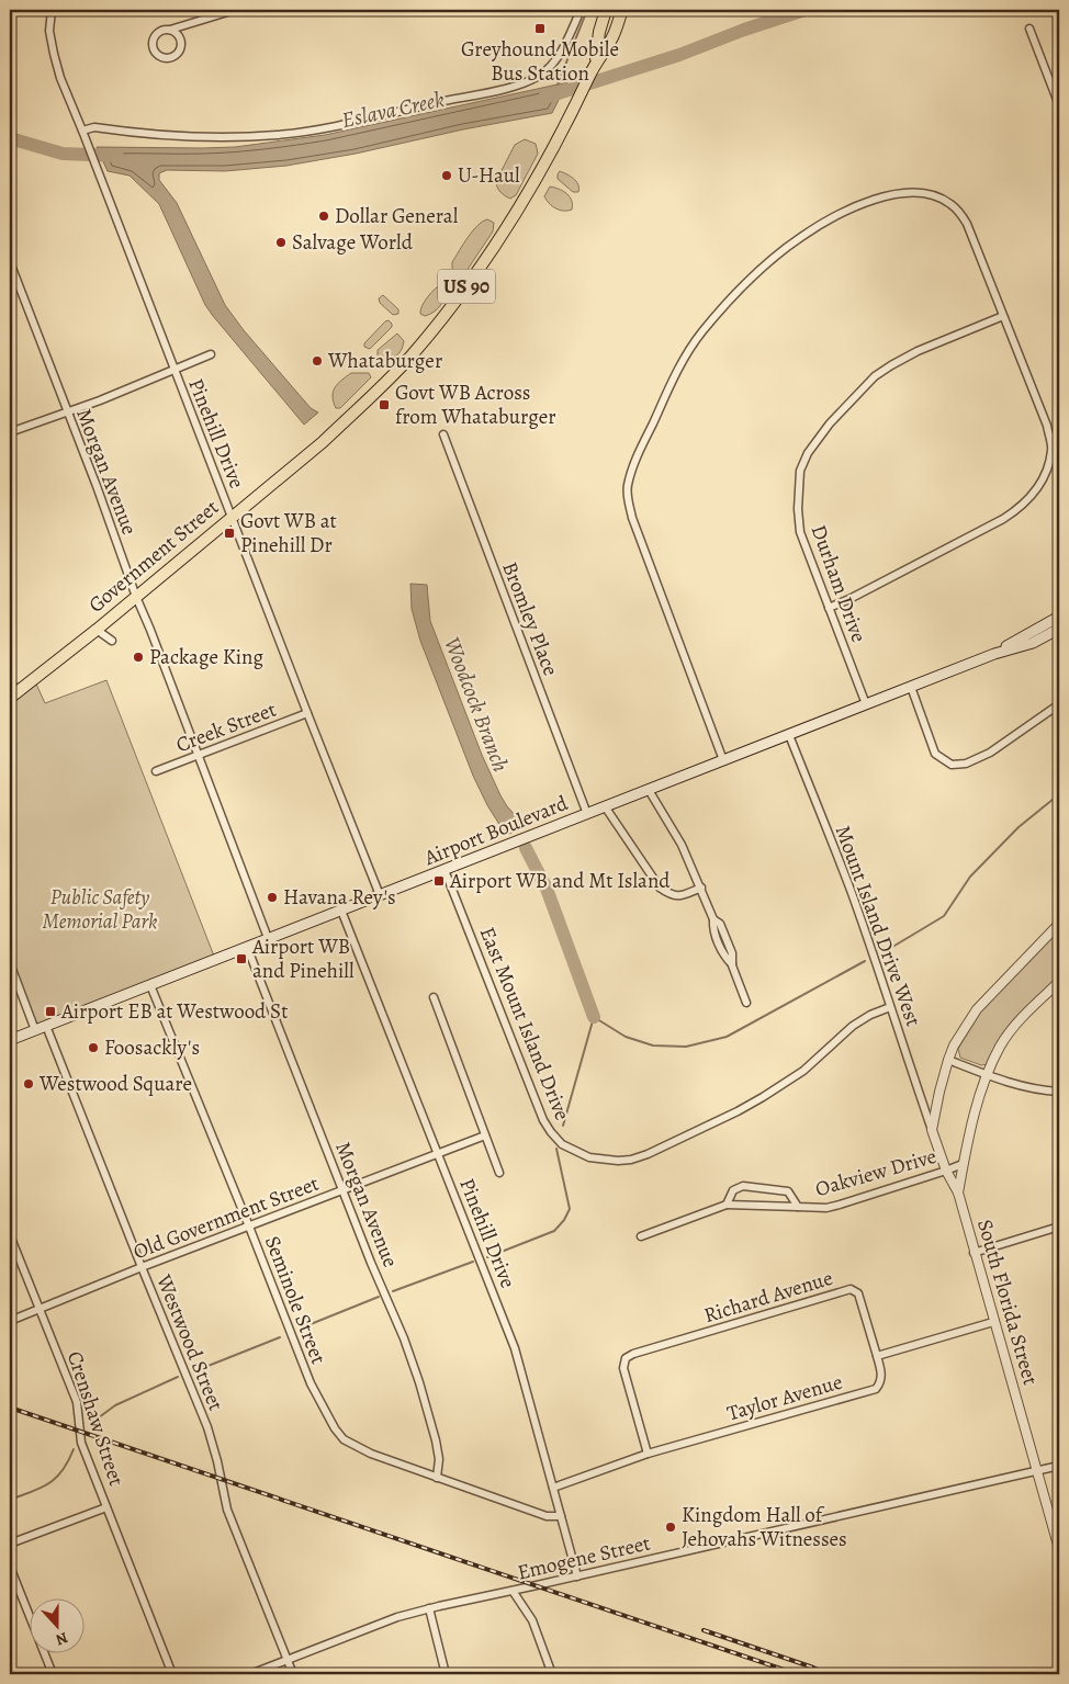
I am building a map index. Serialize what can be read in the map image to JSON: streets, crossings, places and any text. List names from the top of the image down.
{
  "streets": {
    "main road": ["US 90", "Government Street", "Airport Boulevard"],
    "street": [
      "Pinehill Drive",
      "Morgan Avenue",
      "Durham Drive",
      "Bromley Place",
      "Creek Street",
      "Mount Island Drive West",
      "East Mount Island Drive",
      "Oakview Drive",
      "Old Government Street",
      "Richard Avenue",
      "Seminole Street",
      "South Florida Street",
      "Westwood Street",
      "Taylor Avenue",
      "Crenshaw Street",
      "Emogene Street"
    ]
  },
  "crossings": [
    ["US 90", "Government Street"],
    ["Pinehill Drive", "Government Street"],
    ["Pinehill Drive", "Creek Street"],
    ["Pinehill Drive", "Airport Boulevard"],
    ["Pinehill Drive", "Old Government Street"],
    ["Pinehill Drive", "Taylor Avenue"],
    ["Pinehill Drive", "Emogene Street"],
    ["Morgan Avenue", "Government Street"],
    ["Morgan Avenue", "Creek Street"],
    ["Morgan Avenue", "Airport Boulevard"],
    ["Morgan Avenue", "Old Government Street"],
    ["Morgan Avenue", "Seminole Street"],
    ["Durham Drive", "Airport Boulevard"],
    ["Bromley Place", "Airport Boulevard"],
    ["Airport Boulevard", "Mount Island Drive West"],
    ["Airport Boulevard", "East Mount Island Drive"],
    ["Airport Boulevard", "Seminole Street"],
    ["Airport Boulevard", "Westwood Street"],
    ["Mount Island Drive West", "East Mount Island Drive"],
    ["Mount Island Drive West", "South Florida Street"],
    ["Oakview Drive", "South Florida Street"],
    ["Old Government Street", "Seminole Street"],
    ["Old Government Street", "Westwood Street"],
    ["Old Government Street", "Crenshaw Street"],
    ["Richard Avenue", "Taylor Avenue"],
    ["South Florida Street", "Emogene Street"],
    ["Westwood Street", "Emogene Street"]
  ],
  "water": ["Eslava Creek", "Woodcock Branch"],
  "parks": ["Public Safety Memorial Park"],
  "places": {
    "transit": [
      "Greyhound Mobile Bus Station",
      "Govt WB Across from Whataburger",
      "Govt WB at Pinehill Dr",
      "Airport WB and Mt Island",
      "Airport WB and Pinehill",
      "Airport EB at Westwood St"
    ],
    "other": [
      "U-Haul",
      "Dollar General",
      "Salvage World",
      "Whataburger",
      "Package King",
      "Havana Rey's",
      "Foosackly's",
      "Westwood Square",
      "Kingdom Hall of Jehovahs Witnesses"
    ]
  },
  "north": "bottom"
}
